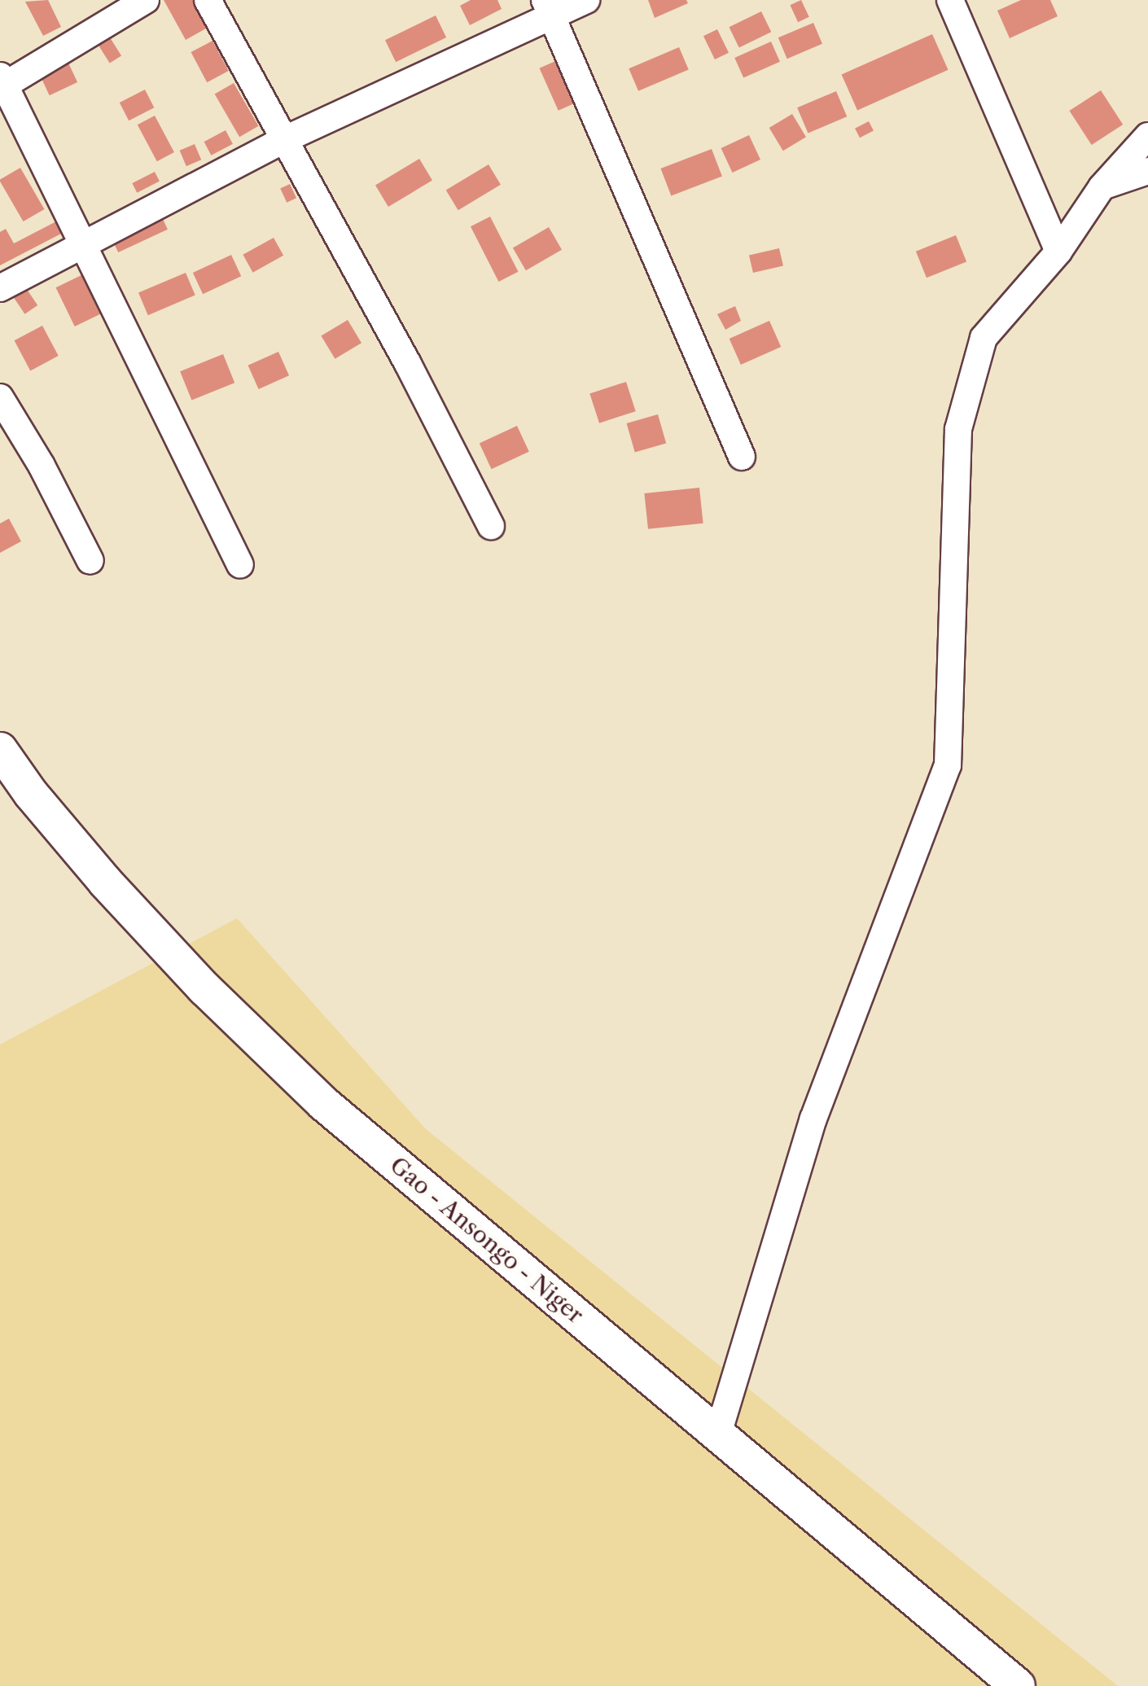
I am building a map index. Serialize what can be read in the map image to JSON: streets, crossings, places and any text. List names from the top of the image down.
{
  "streets": {
    "main road": ["Gao - Ansongo - Niger"]
  }
}
